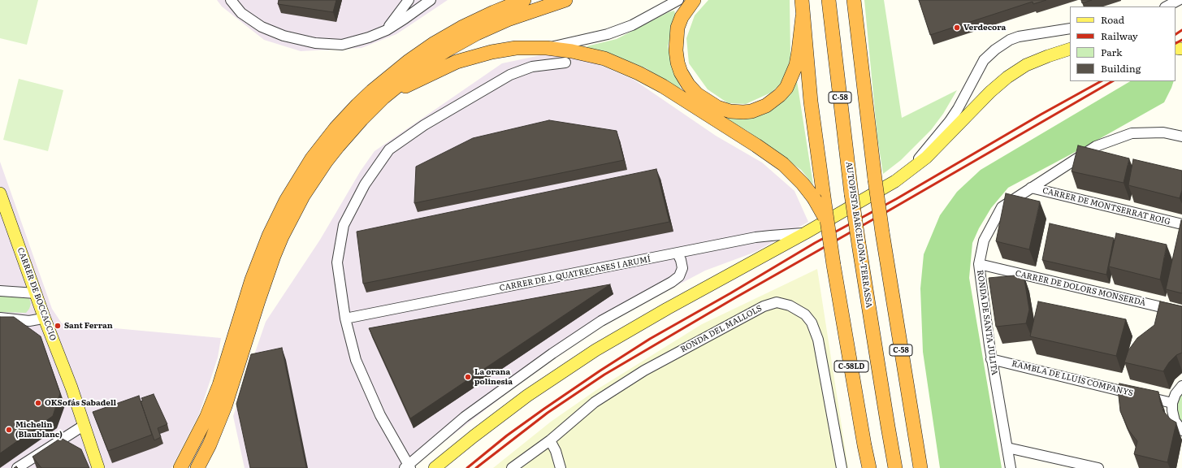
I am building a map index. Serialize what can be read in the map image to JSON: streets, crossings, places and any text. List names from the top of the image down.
{
  "streets": {
    "highway": ["C-58", "AUTOPISTA BARCELONA-TERRASSA", "C-58LD"],
    "main road": ["CARRER DE BOCCACCIO"],
    "street": [
      "CARRER DE MONTSERRAT ROIG",
      "CARRER DE J. QUATRECASES I ARUMÍ",
      "CARRER DE DOLORS MONSERDÀ",
      "RONDA DE SANTA JULITA",
      "RONDA DEL MALLOLS",
      "RAMBLA DE LLUÍS COMPANYS"
    ]
  },
  "crossings": [
    ["CARRER DE MONTSERRAT ROIG", "RONDA DE SANTA JULITA"],
    ["CARRER DE DOLORS MONSERDÀ", "RONDA DE SANTA JULITA"],
    ["RONDA DE SANTA JULITA", "RAMBLA DE LLUÍS COMPANYS"]
  ],
  "places": [
    "Verdecora",
    "Sant Ferran",
    "La orana polinesia",
    "OKSofás Sabadell",
    "Michelin (Blaublanc)"
  ],
  "legend": [
    "Road",
    "Railway",
    "Park",
    "Building"
  ]
}
